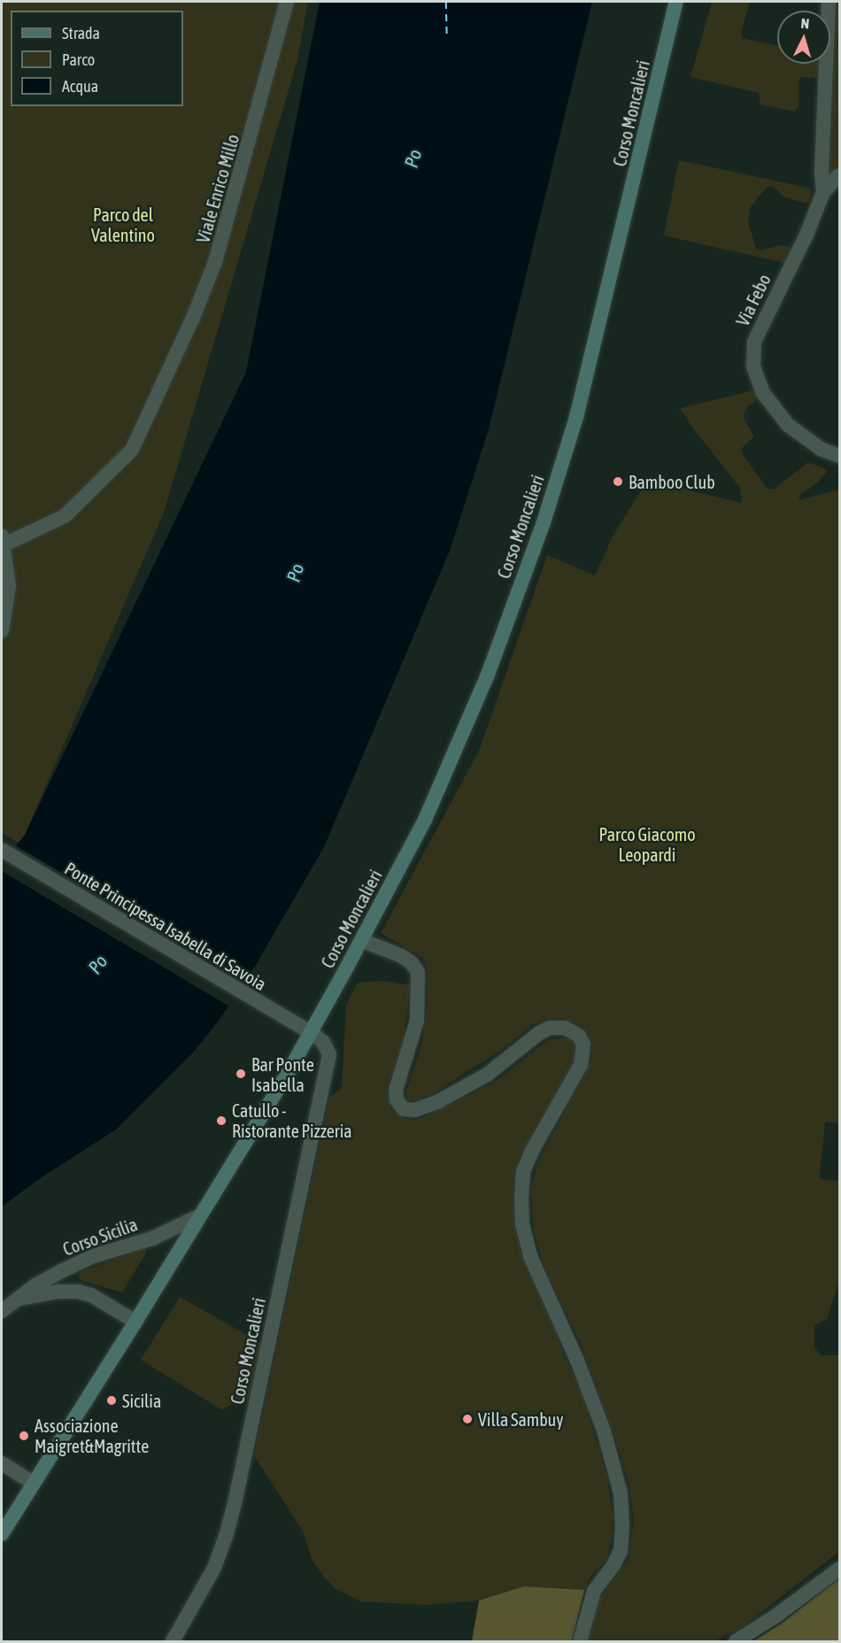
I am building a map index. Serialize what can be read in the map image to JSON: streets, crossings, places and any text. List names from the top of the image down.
{
  "streets": {
    "main road": ["Corso Moncalieri"],
    "street": [
      "Viale Enrico Millo",
      "Via Febo",
      "Ponte Principessa Isabella di Savoia",
      "Corso Sicilia"
    ]
  },
  "crossings": [
    ["Corso Moncalieri", "Ponte Principessa Isabella di Savoia"],
    ["Corso Moncalieri", "Corso Sicilia"]
  ],
  "water": ["Po"],
  "parks": ["Parco del Valentino", "Parco Giacomo Leopardi"],
  "places": [
    "Bamboo Club",
    "Bar Ponte Isabella",
    "Catullo - Ristorante Pizzeria",
    "Sicilia",
    "Villa Sambuy",
    "Associazione Maigret&Magritte"
  ],
  "legend": ["Strada", "Parco", "Acqua"],
  "north": "top"
}
